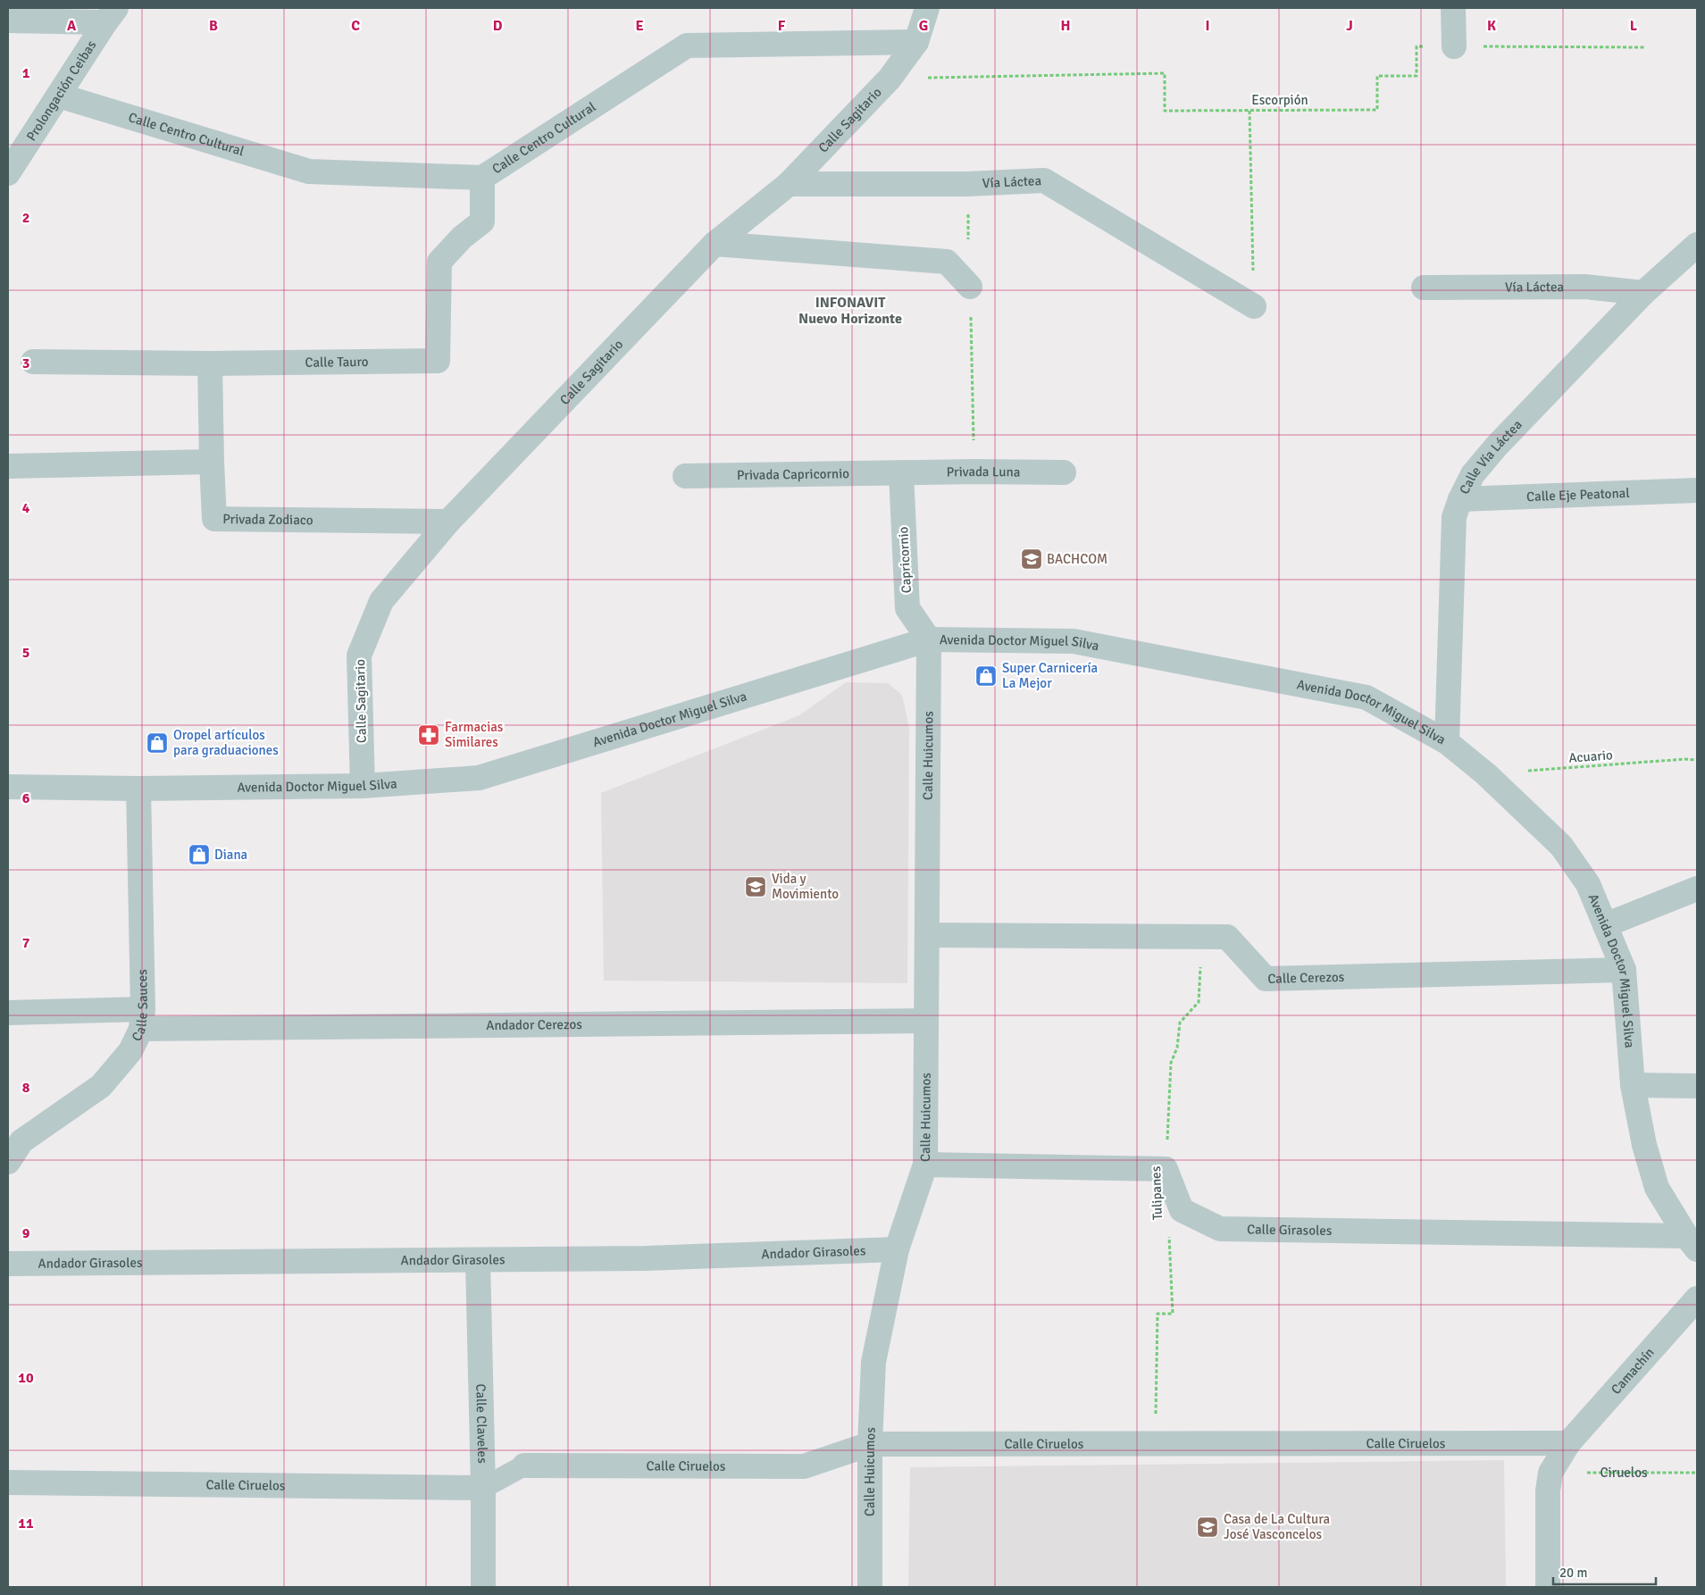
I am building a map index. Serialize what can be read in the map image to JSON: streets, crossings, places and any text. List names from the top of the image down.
{
  "streets": {
    "street": [
      "Prolongación Ceibas",
      "Calle Sagitario",
      "Calle Centro Cultural",
      "Vía Láctea",
      "Calle Tauro",
      "Calle Vía Láctea",
      "Privada Luna",
      "Privada Capricornio",
      "Calle Eje Peatonal",
      "Privada Zodiaco",
      "Capricornio",
      "Avenida Doctor Miguel Silva",
      "Calle Huicumos",
      "Calle Cerezos",
      "Calle Sauces",
      "Andador Cerezos",
      "Calle Girasoles",
      "Andador Girasoles",
      "Camachín",
      "Calle Claveles",
      "Calle Ciruelos"
    ],
    "path": [
      "Escorpión",
      "Acuario",
      "Tulipanes",
      "Ciruelos"
    ]
  },
  "crossings": [
    ["Prolongación Ceibas", "Calle Centro Cultural"],
    ["Escorpión", "Calle Sagitario"],
    ["Calle Sagitario", "Calle Centro Cultural"],
    ["Calle Sagitario", "Vía Láctea"],
    ["Calle Sagitario", "Privada Zodiaco"],
    ["Calle Sagitario", "Avenida Doctor Miguel Silva"],
    ["Calle Centro Cultural", "Calle Tauro"],
    ["Vía Láctea", "Calle Vía Láctea"],
    ["Calle Vía Láctea", "Calle Eje Peatonal"],
    ["Calle Vía Láctea", "Avenida Doctor Miguel Silva"],
    ["Privada Luna", "Privada Capricornio"],
    ["Privada Luna", "Capricornio"],
    ["Privada Capricornio", "Capricornio"],
    ["Capricornio", "Avenida Doctor Miguel Silva"],
    ["Capricornio", "Calle Huicumos"],
    ["Avenida Doctor Miguel Silva", "Calle Huicumos"],
    ["Avenida Doctor Miguel Silva", "Acuario"],
    ["Avenida Doctor Miguel Silva", "Calle Cerezos"],
    ["Avenida Doctor Miguel Silva", "Calle Sauces"],
    ["Avenida Doctor Miguel Silva", "Calle Girasoles"],
    ["Calle Huicumos", "Calle Cerezos"],
    ["Calle Huicumos", "Andador Cerezos"],
    ["Calle Huicumos", "Andador Girasoles"],
    ["Calle Huicumos", "Calle Ciruelos"],
    ["Calle Cerezos", "Tulipanes"],
    ["Calle Sauces", "Andador Cerezos"],
    ["Tulipanes", "Calle Girasoles"],
    ["Tulipanes", "Calle Ciruelos"],
    ["Andador Girasoles", "Calle Claveles"],
    ["Camachín", "Calle Ciruelos"],
    ["Camachín", "Ciruelos"],
    ["Calle Claveles", "Calle Ciruelos"]
  ],
  "districts": ["INFONAVIT Nuevo Horizonte"],
  "places": {
    "school or university": ["BACHCOM", "Vida y Movimiento", "Casa de La Cultura José Vasconcelos"],
    "shop": ["Super Carnicería La Mejor", "Oropel artículos para graduaciones", "Diana"],
    "pharmacy": ["Farmacias Similares"]
  },
  "scale_bar": "20 m",
  "grid": {
    "columns": [
      "A",
      "B",
      "C",
      "D",
      "E",
      "F",
      "G",
      "H",
      "I",
      "J",
      "K",
      "L"
    ],
    "rows": [
      "1",
      "2",
      "3",
      "4",
      "5",
      "6",
      "7",
      "8",
      "9",
      "10",
      "11"
    ]
  }
}
